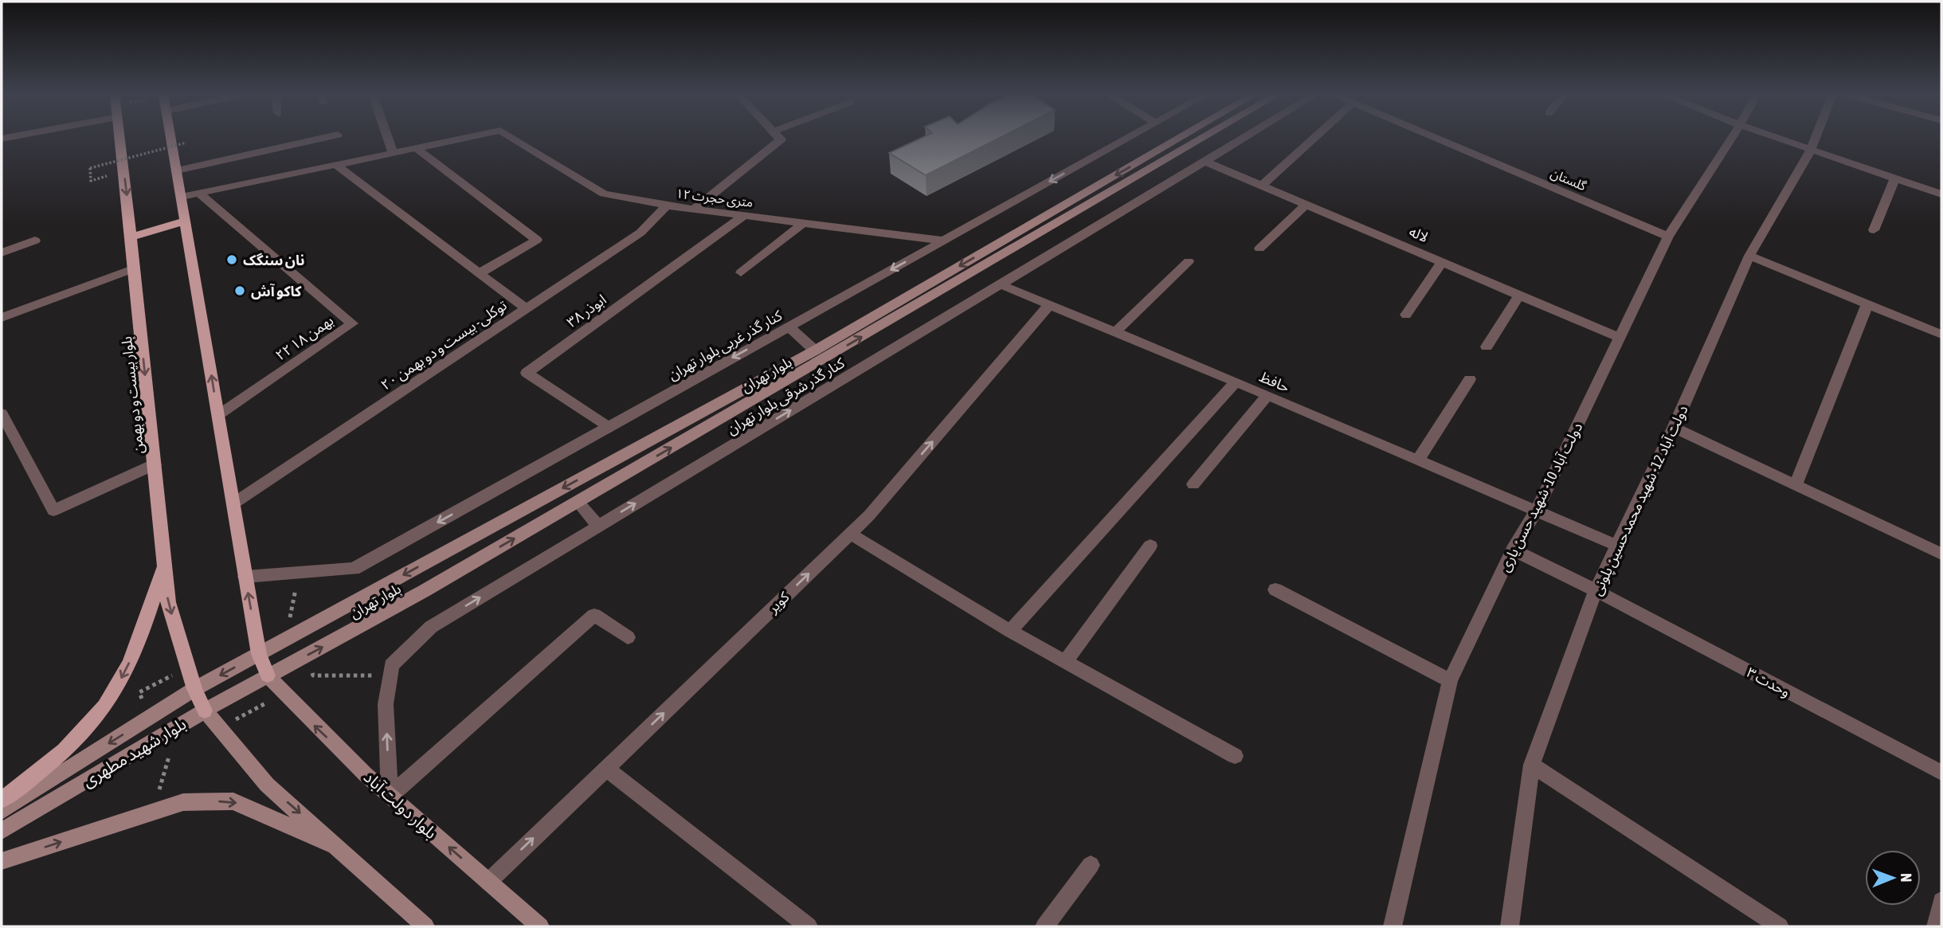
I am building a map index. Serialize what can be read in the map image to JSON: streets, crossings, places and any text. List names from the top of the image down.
{
  "streets": {
    "main road": [
      "بلوار تهران",
      "بلوار بیست و دو بهمن",
      "بلوار شهید مطهری",
      "بلوار دولت آباد"
    ],
    "street": [
      "گلستان",
      "۱۲ متری حجرت",
      "لاله",
      "۳۸ ابوذر",
      "۲۲ بهمن ۱۸",
      "توکلی- بیست و دو بهمن ۲۰",
      "کنار گذر غربی بلوار تهران",
      "حافظ",
      "کنار گذر شرقی بلوار تهران",
      "دولت آباد 10- شهید حسن یاری",
      "دولت آباد 12- شهید محمدحسین پلونی",
      "کویر",
      "وحدت ۳"
    ]
  },
  "crossings": [
    ["گلستان", "دولت آباد 10- شهید حسن یاری"],
    ["۱۲ متری حجرت", "۳۸ ابوذر"],
    ["۱۲ متری حجرت", "توکلی- بیست و دو بهمن ۲۰"],
    ["۱۲ متری حجرت", "کنار گذر غربی بلوار تهران"],
    ["لاله", "کنار گذر شرقی بلوار تهران"],
    ["لاله", "دولت آباد 10- شهید حسن یاری"],
    ["۳۸ ابوذر", "کنار گذر غربی بلوار تهران"],
    ["بلوار تهران", "بلوار شهید مطهری"],
    ["بلوار تهران", "بلوار دولت آباد"],
    ["حافظ", "کنار گذر شرقی بلوار تهران"],
    ["حافظ", "دولت آباد 10- شهید حسن یاری"],
    ["حافظ", "دولت آباد 12- شهید محمدحسین پلونی"],
    ["حافظ", "کویر"],
    ["بلوار بیست و دو بهمن", "بلوار شهید مطهری"],
    ["کنار گذر شرقی بلوار تهران", "بلوار دولت آباد"],
    ["دولت آباد 10- شهید حسن یاری", "وحدت ۳"],
    ["دولت آباد 12- شهید محمدحسین پلونی", "وحدت ۳"],
    ["کویر", "بلوار دولت آباد"],
    ["بلوار شهید مطهری", "بلوار دولت آباد"]
  ],
  "one_way": ["کنار گذر غربی بلوار تهران", "کویر"],
  "places": ["نان سنگک", "کاکو آش"],
  "north": "right"
}
